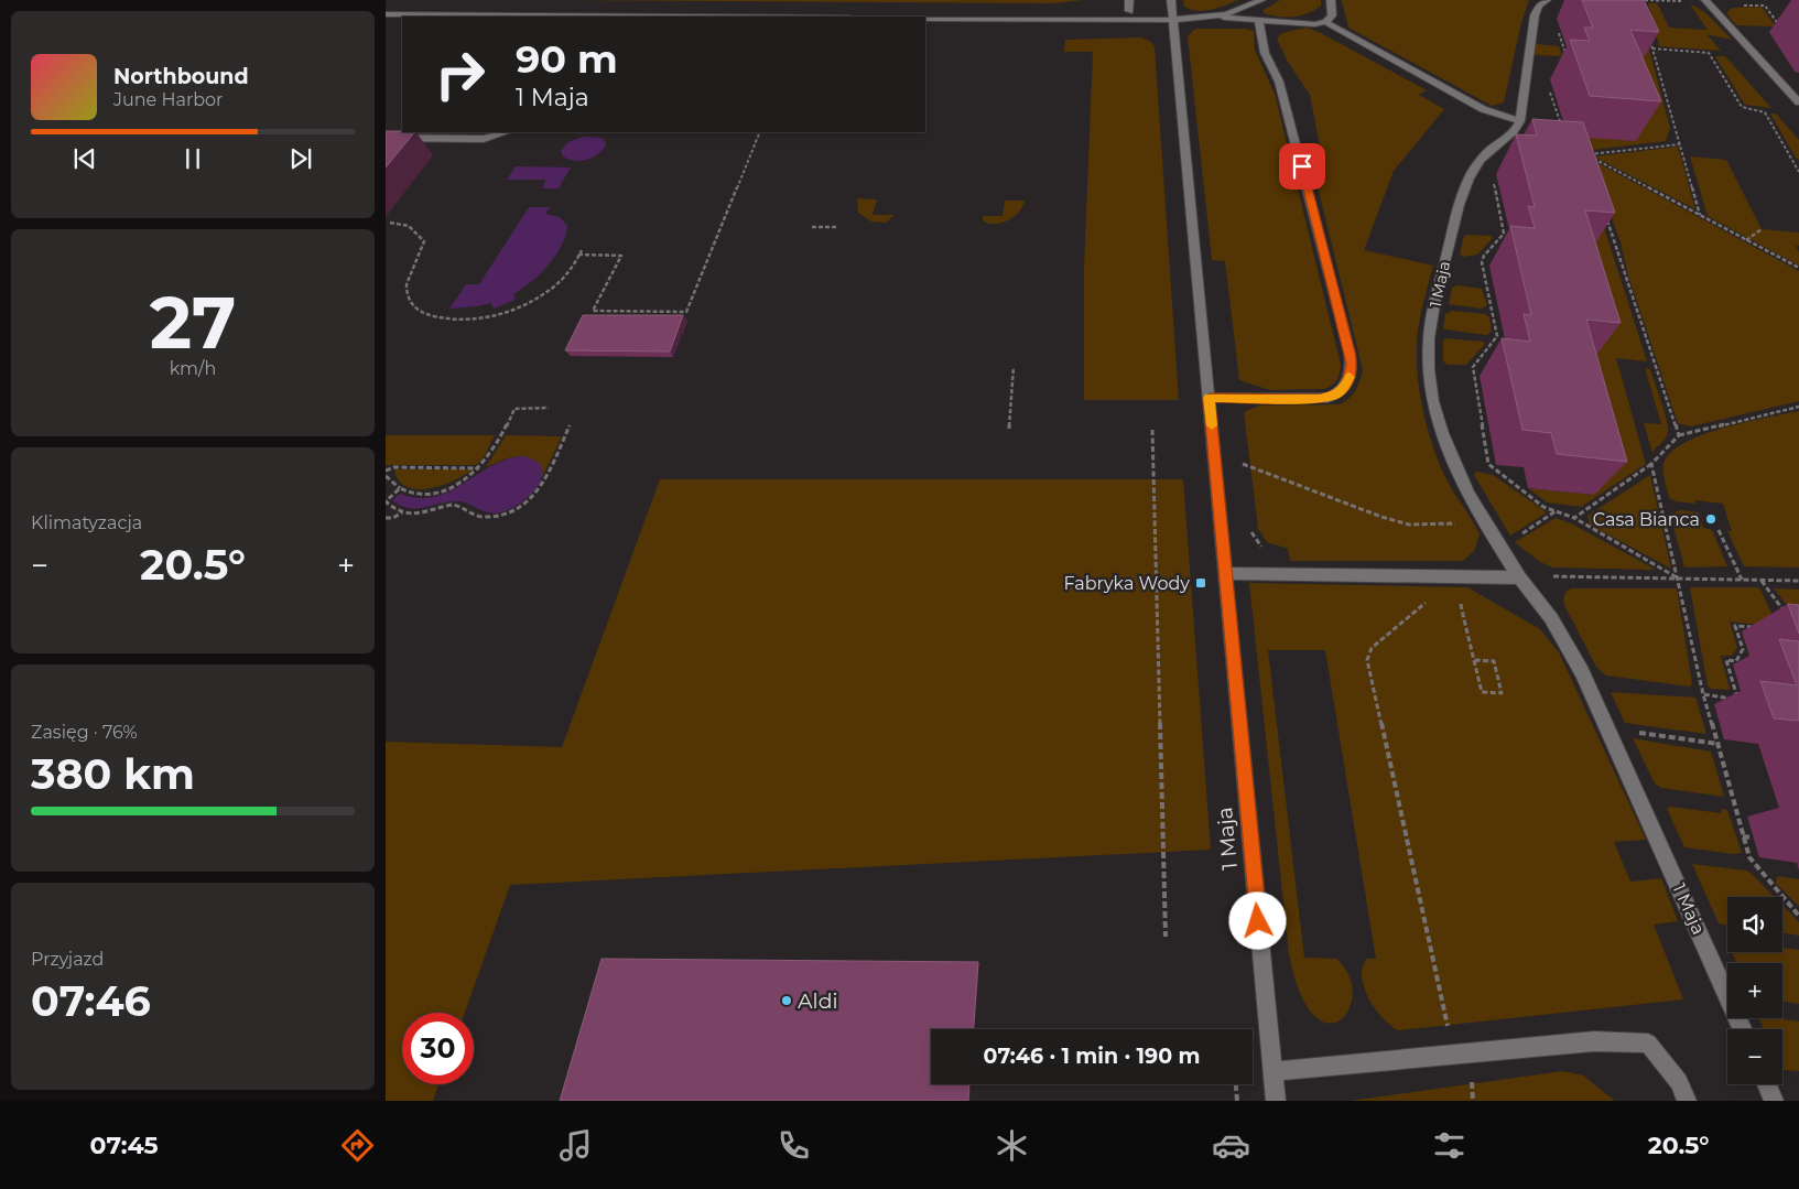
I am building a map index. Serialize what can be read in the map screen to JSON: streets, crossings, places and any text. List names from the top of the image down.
{
  "streets": {
    "street": ["1 Maja"]
  },
  "places": {
    "other": ["Casa Bianca", "Aldi"],
    "transit": ["Fabryka Wody"]
  },
  "page": {
    "turn": ["90 m", "1 Maja"],
    "song": ["Northbound", "June Harbor"],
    "tile": [
      ["27", "km/h"],
      "Klimatyzacja",
      ["Zasięg · 76%", "380 km"],
      ["Przyjazd", "07:46"]
    ],
    "heat": ["−", "20.5°", "+"],
    "map_buttons": ["+", "−"],
    "limit": "30",
    "trip": "07:46 · 1 min · 190 m",
    "tabs": ["07:45", "20.5°"]
  }
}
